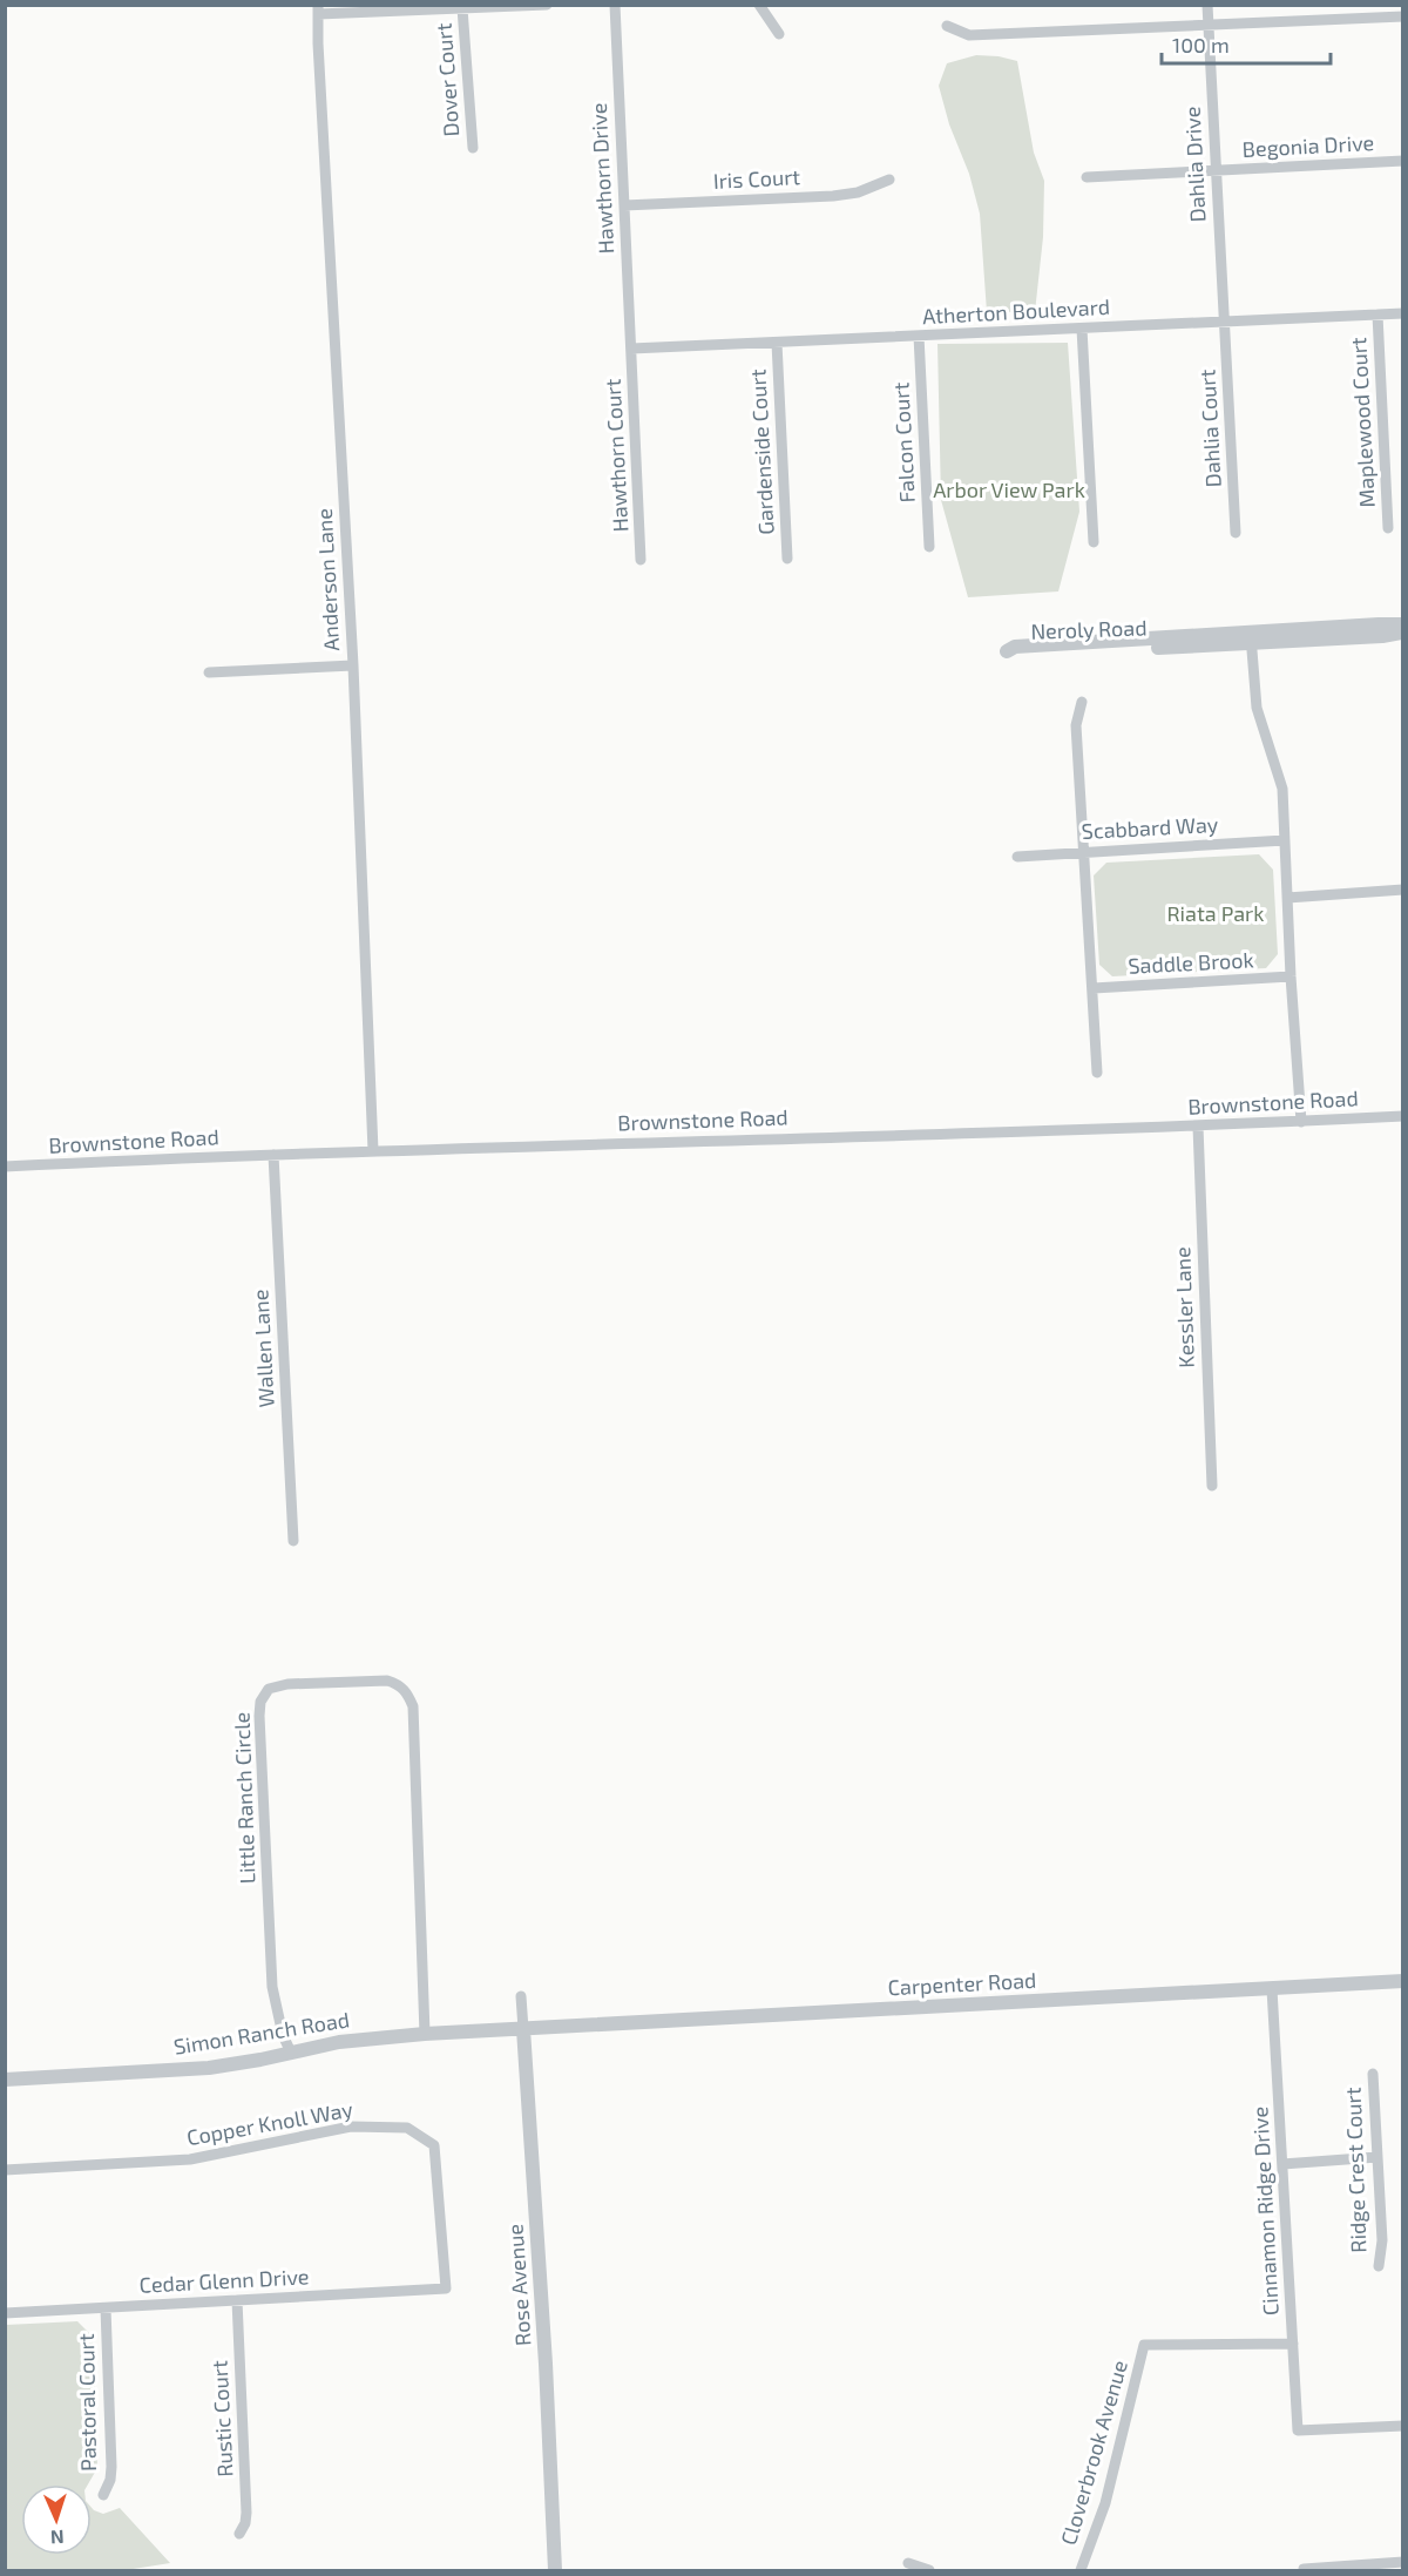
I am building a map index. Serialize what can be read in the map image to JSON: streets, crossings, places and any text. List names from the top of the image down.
{
  "streets": {
    "street": [
      "Dover Court",
      "Begonia Drive",
      "Dahlia Drive",
      "Hawthorn Drive",
      "Iris Court",
      "Atherton Boulevard",
      "Maplewood Court",
      "Dahlia Court",
      "Falcon Court",
      "Gardenside Court",
      "Hawthorn Court",
      "Anderson Lane",
      "Neroly Road",
      "Scabbard Way",
      "Saddle Brook",
      "Brownstone Road",
      "Kessler Lane",
      "Wallen Lane",
      "Little Ranch Circle",
      "Carpenter Road",
      "Simon Ranch Road",
      "Copper Knoll Way",
      "Ridge Crest Court",
      "Cinnamon Ridge Drive",
      "Cedar Glenn Drive",
      "Rose Avenue",
      "Pastoral Court",
      "Rustic Court",
      "Cloverbrook Avenue"
    ]
  },
  "crossings": [
    ["Begonia Drive", "Dahlia Drive"],
    ["Dahlia Drive", "Atherton Boulevard"],
    ["Dahlia Drive", "Dahlia Court"],
    ["Hawthorn Drive", "Iris Court"],
    ["Hawthorn Drive", "Atherton Boulevard"],
    ["Hawthorn Drive", "Hawthorn Court"],
    ["Atherton Boulevard", "Maplewood Court"],
    ["Atherton Boulevard", "Dahlia Court"],
    ["Atherton Boulevard", "Falcon Court"],
    ["Atherton Boulevard", "Gardenside Court"],
    ["Atherton Boulevard", "Hawthorn Court"],
    ["Anderson Lane", "Brownstone Road"],
    ["Brownstone Road", "Kessler Lane"],
    ["Brownstone Road", "Wallen Lane"],
    ["Little Ranch Circle", "Simon Ranch Road"],
    ["Carpenter Road", "Simon Ranch Road"],
    ["Carpenter Road", "Cinnamon Ridge Drive"],
    ["Carpenter Road", "Rose Avenue"],
    ["Simon Ranch Road", "Rose Avenue"],
    ["Copper Knoll Way", "Cedar Glenn Drive"],
    ["Cinnamon Ridge Drive", "Cloverbrook Avenue"],
    ["Cedar Glenn Drive", "Pastoral Court"],
    ["Cedar Glenn Drive", "Rustic Court"]
  ],
  "parks": ["Arbor View Park", "Riata Park"],
  "scale_bar": "100 m",
  "north": "bottom"
}
